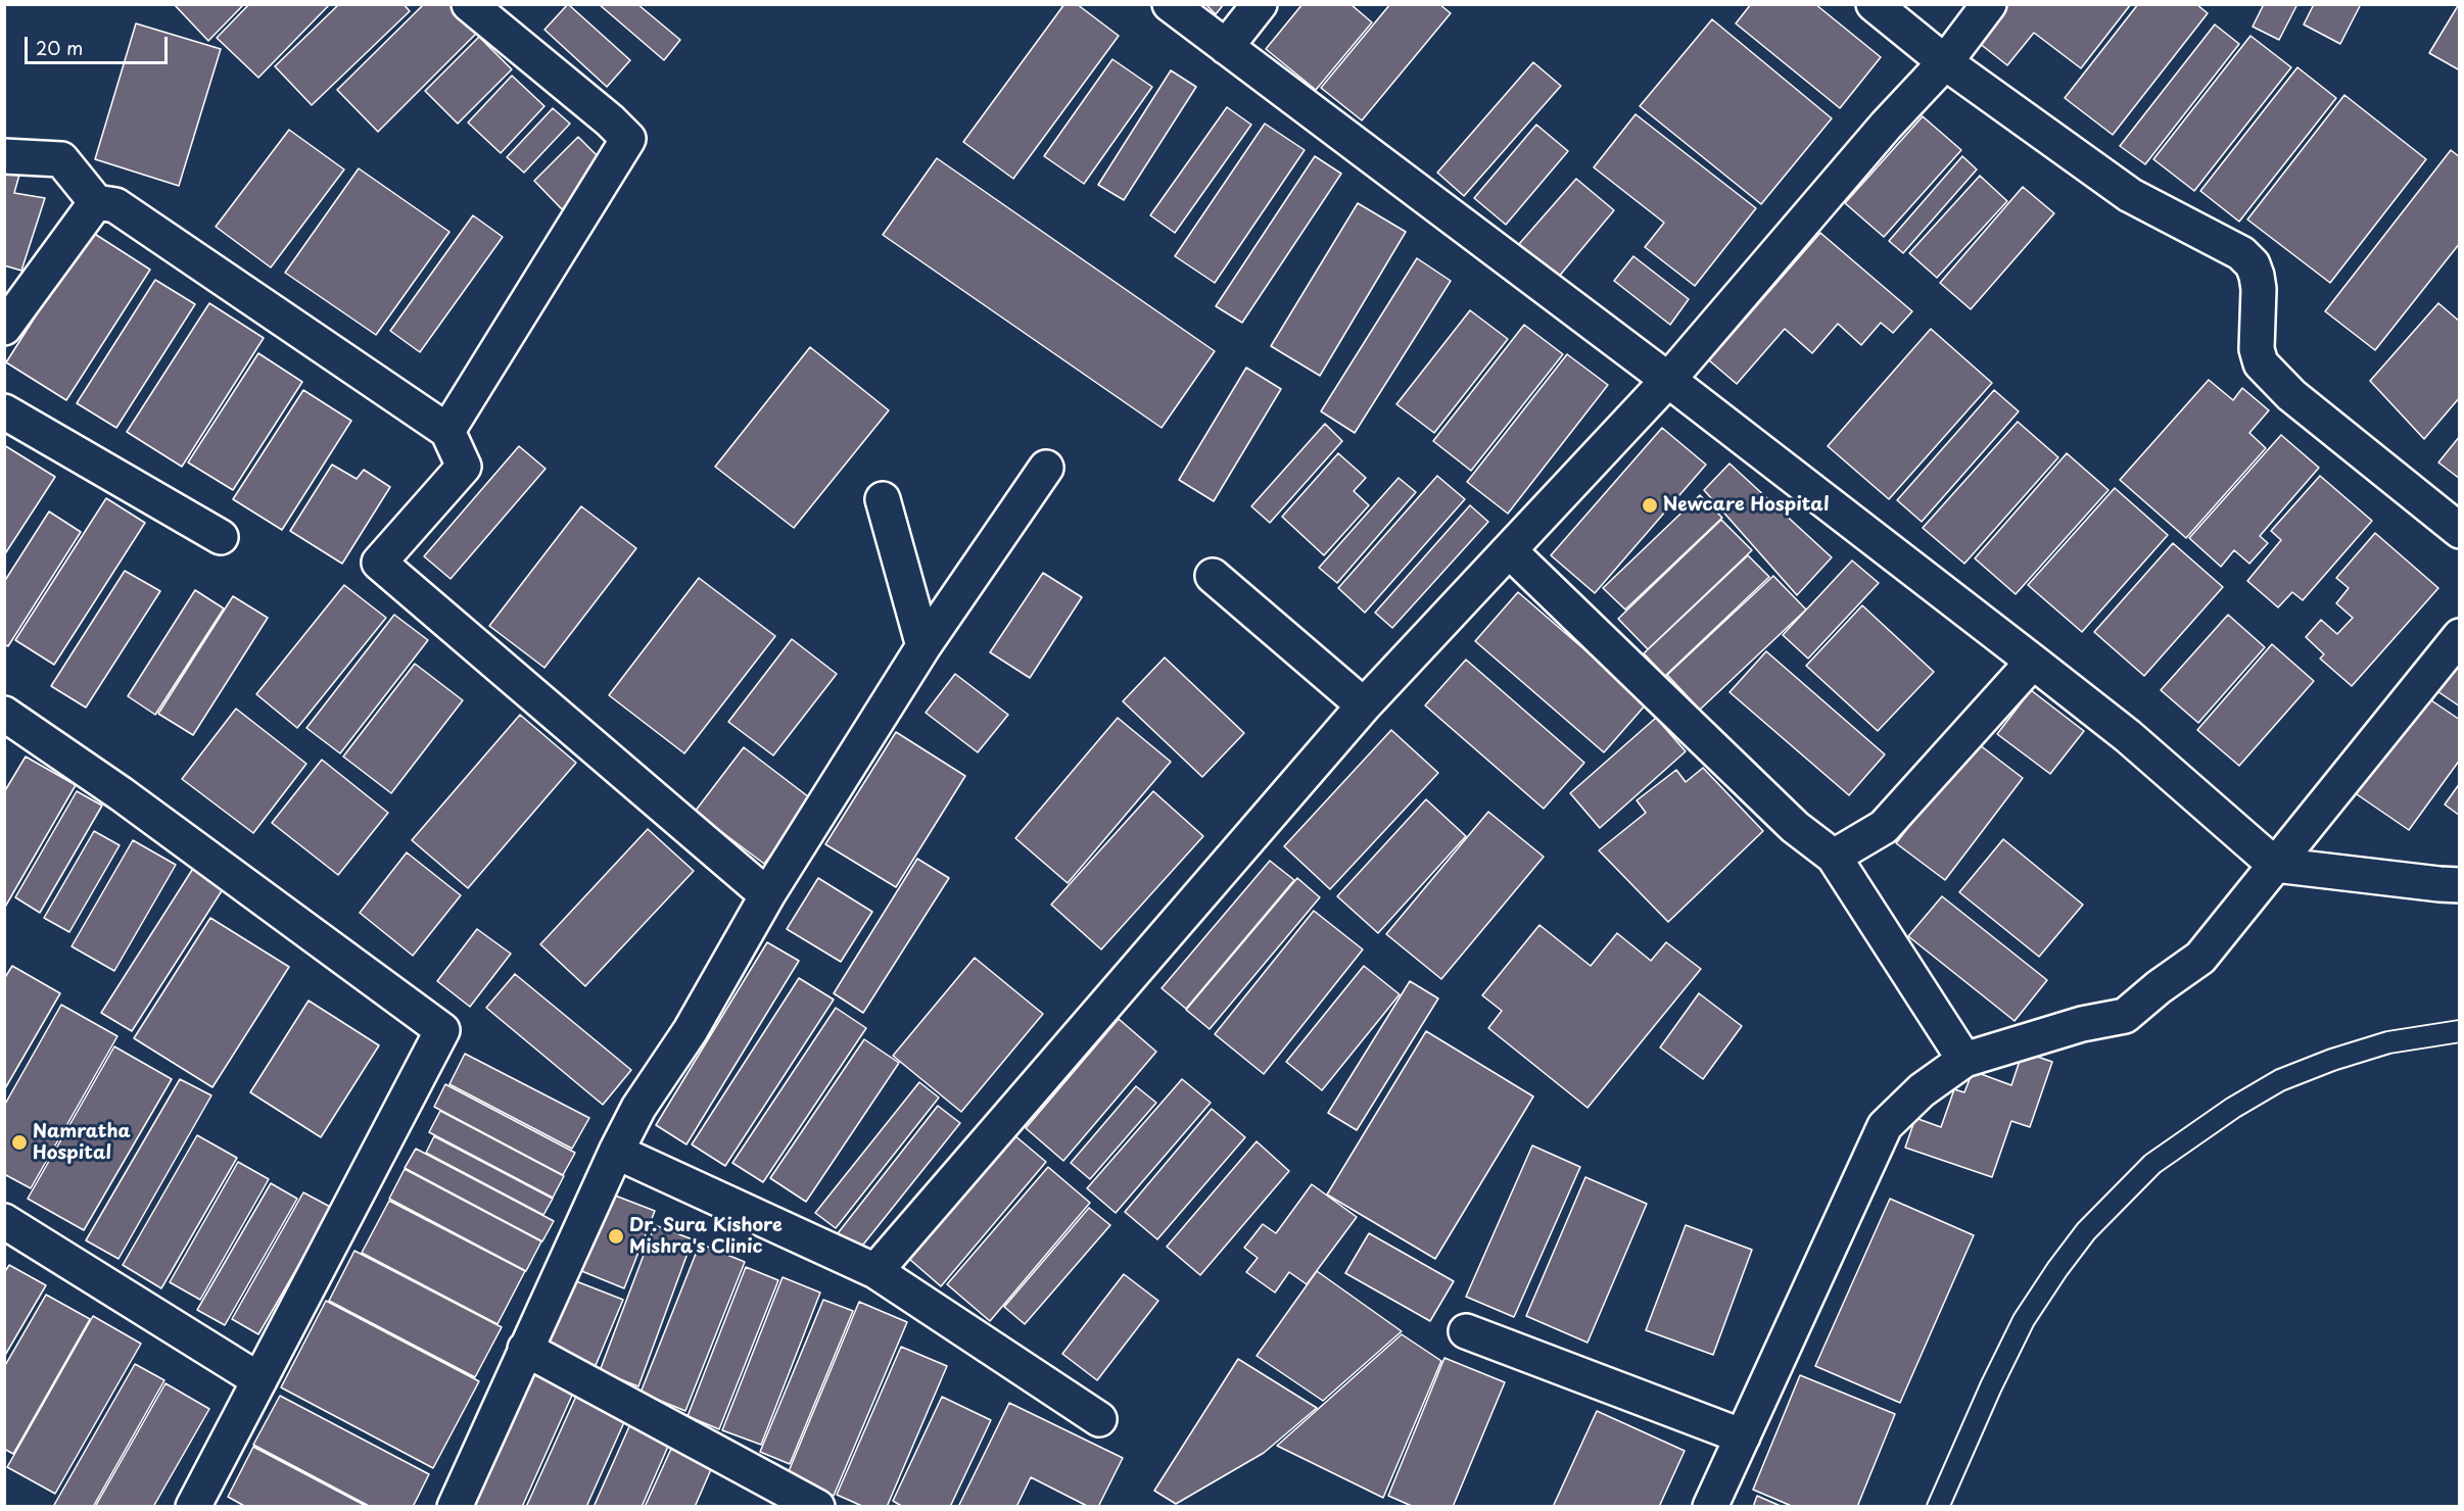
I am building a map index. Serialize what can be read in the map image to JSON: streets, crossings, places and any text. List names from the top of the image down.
{
  "places": ["Newcare Hospital", "Namratha Hospital", "Dr. Sura Kishore Mishra's Clinic"],
  "scale_bar": "20 m"
}
